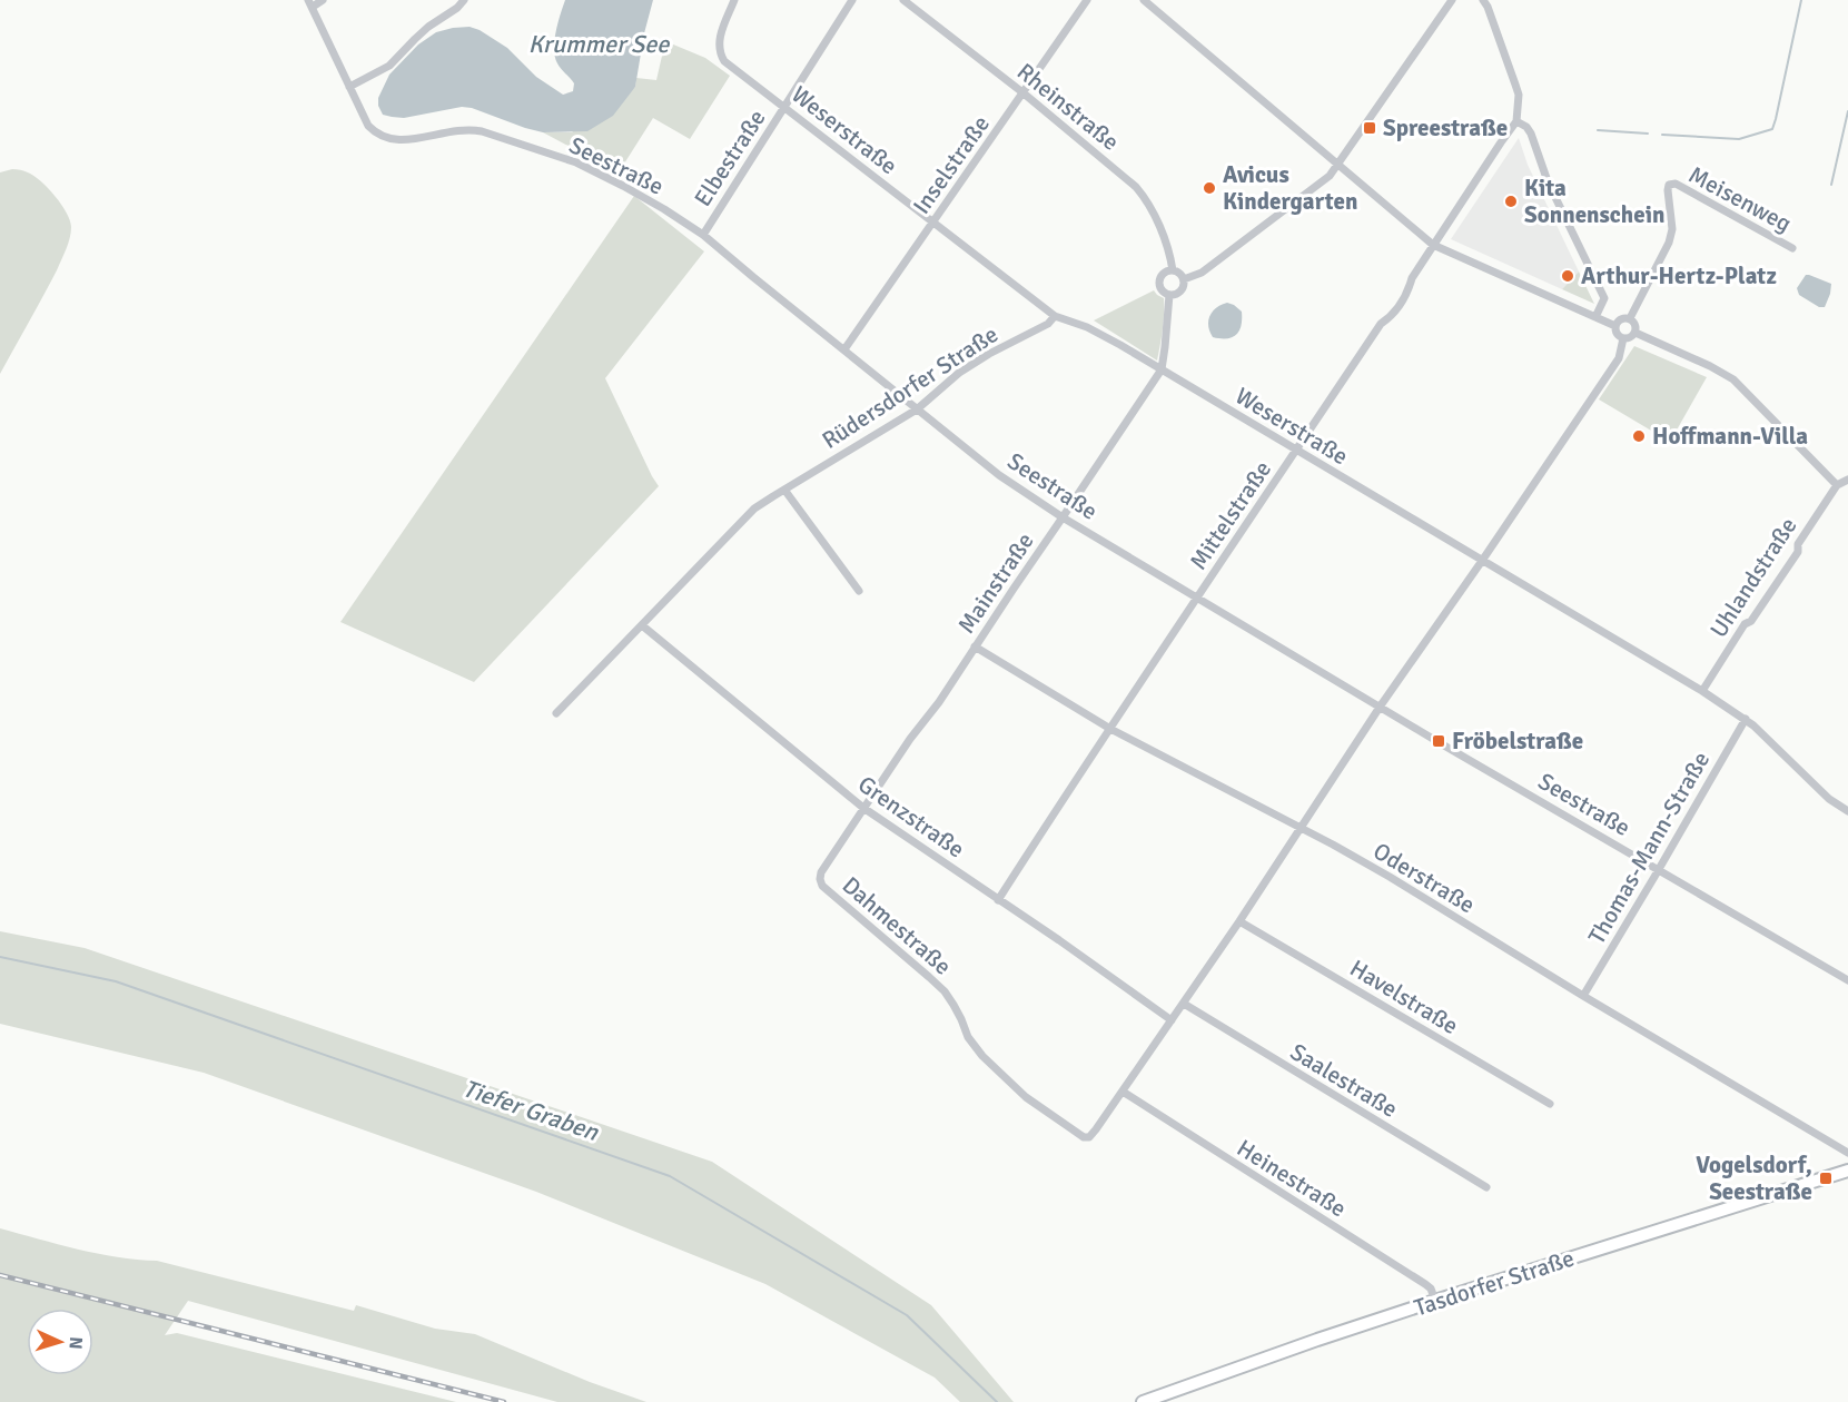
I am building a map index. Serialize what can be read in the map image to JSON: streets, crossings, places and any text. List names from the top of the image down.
{
  "streets": {
    "main road": ["Tasdorfer Straße"],
    "street": [
      "Rheinstraße",
      "Weserstraße",
      "Elbestraße",
      "Inselstraße",
      "Seestraße",
      "Meisenweg",
      "Rüdersdorfer Straße",
      "Mittelstraße",
      "Uhlandstraße",
      "Mainstraße",
      "Grenzstraße",
      "Thomas-Mann-Straße",
      "Oderstraße",
      "Dahmestraße",
      "Havelstraße",
      "Saalestraße",
      "Heinestraße"
    ]
  },
  "crossings": [
    ["Rheinstraße", "Inselstraße"],
    ["Rheinstraße", "Mainstraße"],
    ["Weserstraße", "Elbestraße"],
    ["Weserstraße", "Inselstraße"],
    ["Weserstraße", "Rüdersdorfer Straße"],
    ["Weserstraße", "Mittelstraße"],
    ["Weserstraße", "Uhlandstraße"],
    ["Weserstraße", "Mainstraße"],
    ["Weserstraße", "Thomas-Mann-Straße"],
    ["Elbestraße", "Seestraße"],
    ["Inselstraße", "Seestraße"],
    ["Seestraße", "Rüdersdorfer Straße"],
    ["Seestraße", "Mittelstraße"],
    ["Seestraße", "Mainstraße"],
    ["Seestraße", "Thomas-Mann-Straße"],
    ["Rüdersdorfer Straße", "Grenzstraße"],
    ["Mittelstraße", "Grenzstraße"],
    ["Mittelstraße", "Oderstraße"],
    ["Mainstraße", "Grenzstraße"],
    ["Mainstraße", "Oderstraße"],
    ["Mainstraße", "Dahmestraße"],
    ["Thomas-Mann-Straße", "Oderstraße"],
    ["Dahmestraße", "Heinestraße"],
    ["Heinestraße", "Tasdorfer Straße"]
  ],
  "water": ["Krummer See", "Tiefer Graben"],
  "places": {
    "transit": ["Spreestraße", "Fröbelstraße", "Vogelsdorf, Seestraße"],
    "other": [
      "Avicus Kindergarten",
      "Kita Sonnenschein",
      "Arthur-Hertz-Platz",
      "Hoffmann-Villa"
    ]
  },
  "north": "right"
}
